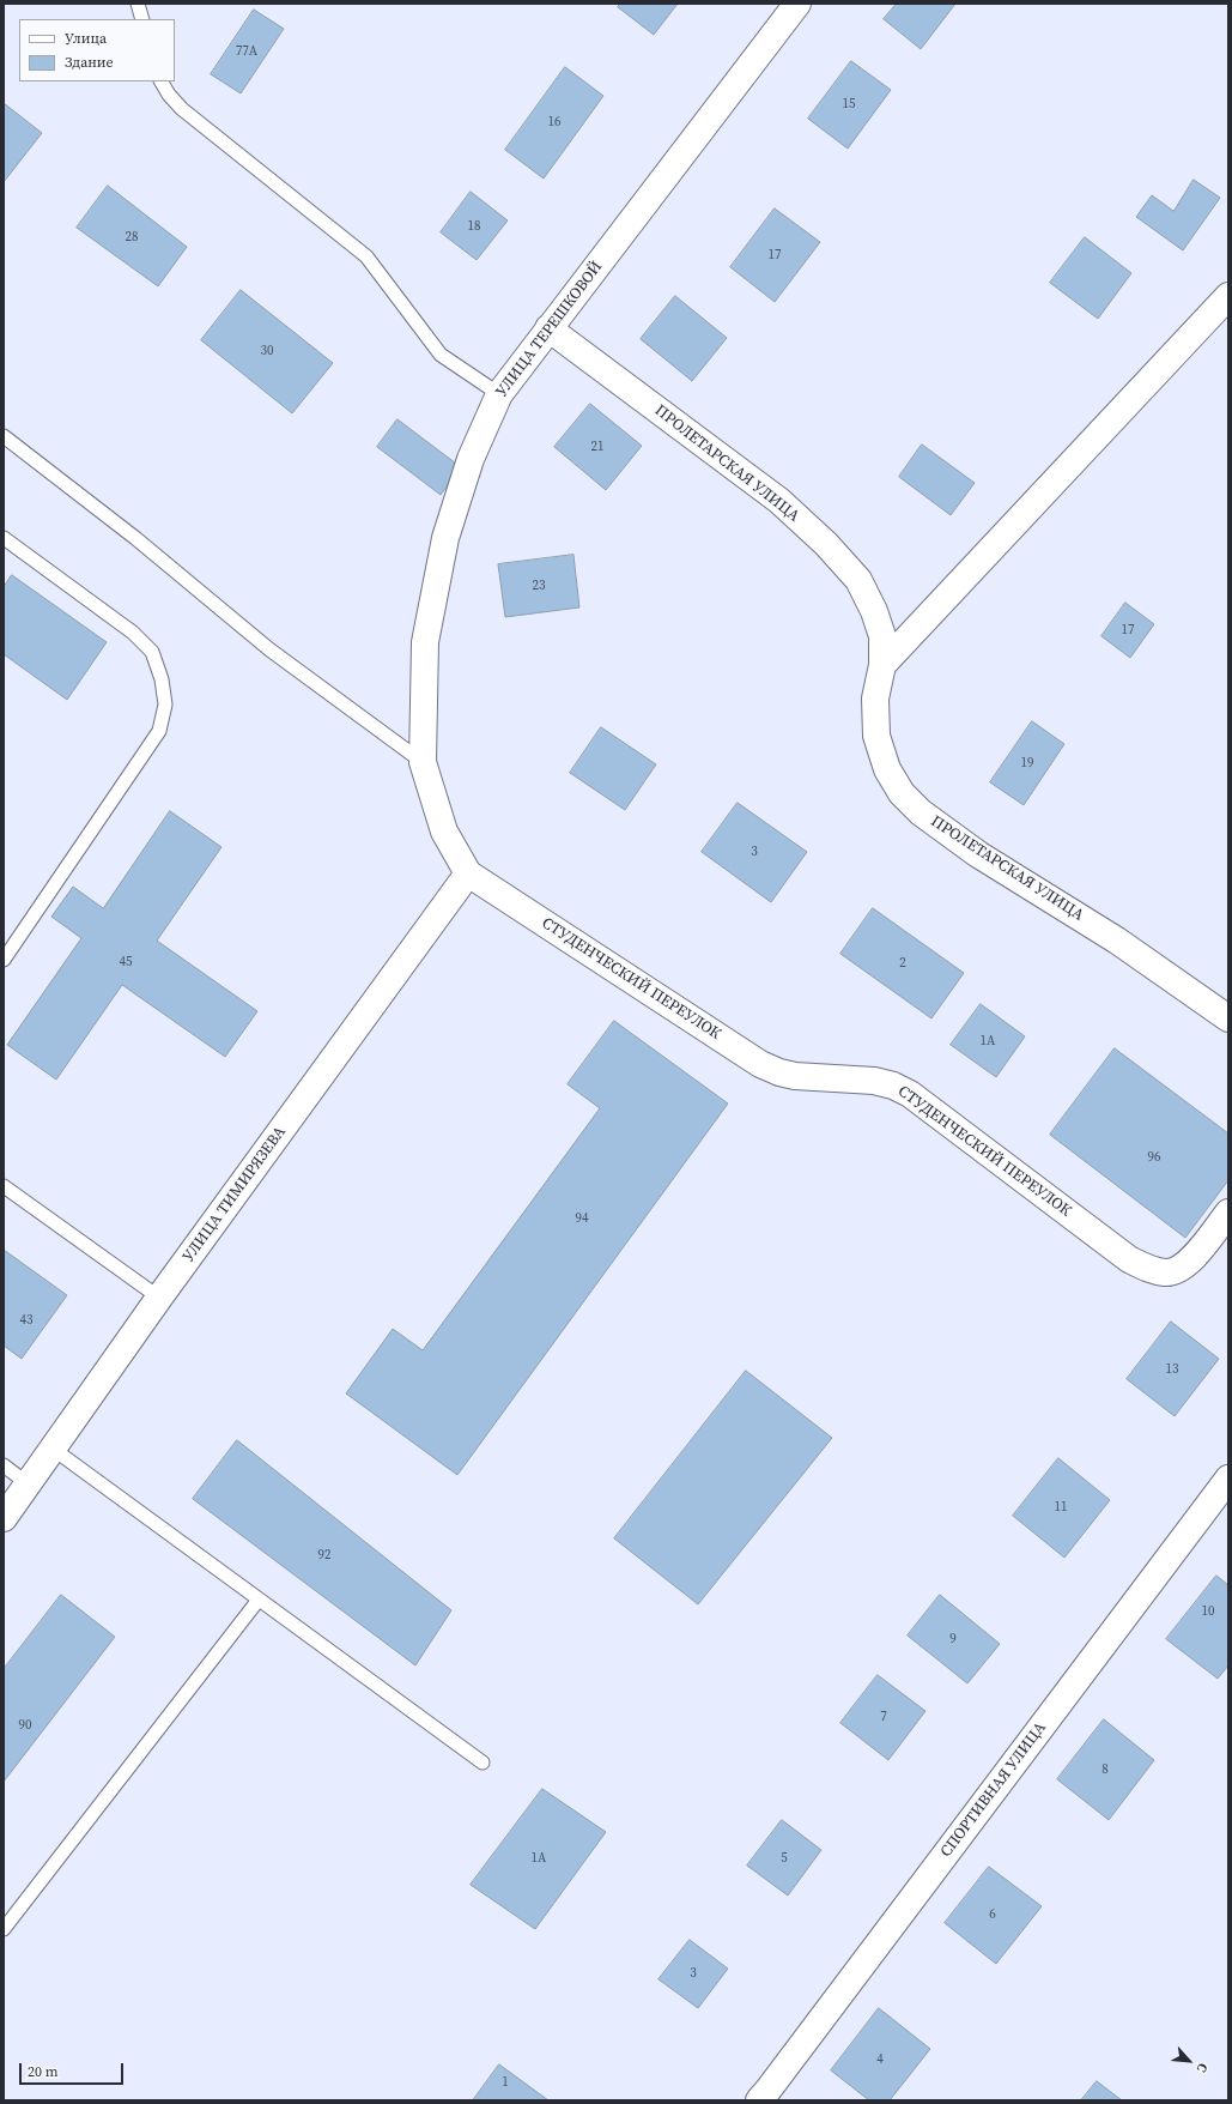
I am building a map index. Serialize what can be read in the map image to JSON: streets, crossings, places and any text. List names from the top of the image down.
{
  "streets": {
    "street": [
      "УЛИЦА ТЕРЕШКОВОЙ",
      "ПРОЛЕТАРСКАЯ УЛИЦА",
      "СТУДЕНЧЕСКИЙ ПЕРЕУЛОК",
      "УЛИЦА ТИМИРЯЗЕВА",
      "СПОРТИВНАЯ УЛИЦА"
    ]
  },
  "crossings": [
    ["УЛИЦА ТЕРЕШКОВОЙ", "ПРОЛЕТАРСКАЯ УЛИЦА"],
    ["УЛИЦА ТЕРЕШКОВОЙ", "СТУДЕНЧЕСКИЙ ПЕРЕУЛОК"],
    ["УЛИЦА ТЕРЕШКОВОЙ", "УЛИЦА ТИМИРЯЗЕВА"],
    ["СТУДЕНЧЕСКИЙ ПЕРЕУЛОК", "УЛИЦА ТИМИРЯЗЕВА"]
  ],
  "house_numbers": [
    "77А",
    "15",
    "16",
    "18",
    "28",
    "17",
    "30",
    "21",
    "23",
    "17",
    "19",
    "3",
    "45",
    "2",
    "1А",
    "96",
    "94",
    "43",
    "13",
    "11",
    "92",
    "10",
    "9",
    "7",
    "90",
    "8",
    "1А",
    "5",
    "6",
    "3",
    "4",
    "1"
  ],
  "legend": ["Улица", "Здание"],
  "scale_bar": "20 m",
  "north": "bottom right"
}
